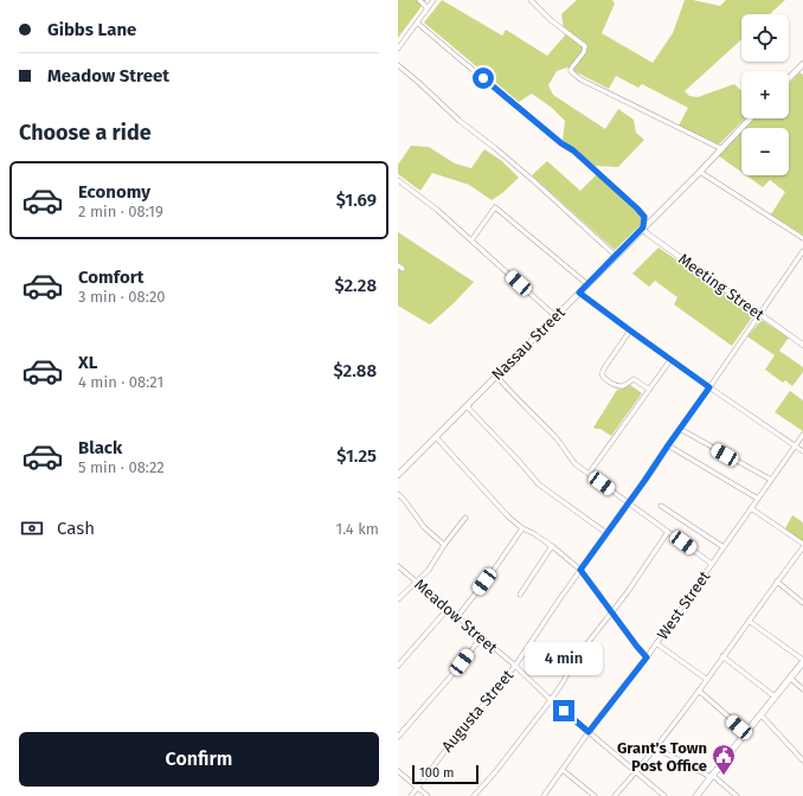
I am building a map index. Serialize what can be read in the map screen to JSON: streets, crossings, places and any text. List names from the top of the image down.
{
  "streets": {
    "main road": ["Nassau Street"],
    "street": [
      "Meeting Street",
      "West Street",
      "Meadow Street",
      "Augusta Street"
    ]
  },
  "crossings": [
    ["Meeting Street", "Nassau Street"],
    ["Meeting Street", "Augusta Street"],
    ["West Street", "Meadow Street"],
    ["Meadow Street", "Augusta Street"]
  ],
  "places": {
    "public building": ["Grant's Town Post Office"]
  },
  "scale_bar": "100 m",
  "page": {
    "banner": ["Gibbs Lane", "Meadow Street"],
    "map_buttons": ["+", "−"],
    "heading": "Choose a ride",
    "list": [
      {
        "name": "Economy",
        "note": "2 min · 08:19",
        "value": "$1.69"
      },
      {
        "name": "Comfort",
        "note": "3 min · 08:20",
        "value": "$2.28"
      },
      {
        "name": "XL",
        "note": "4 min · 08:21",
        "value": "$2.88"
      },
      {
        "name": "Black",
        "note": "5 min · 08:22",
        "value": "$1.25"
      }
    ],
    "pay": ["Cash", "1.4 km"],
    "bubble": "4 min",
    "buttons": "Confirm",
    "scale": "100 m"
  }
}
